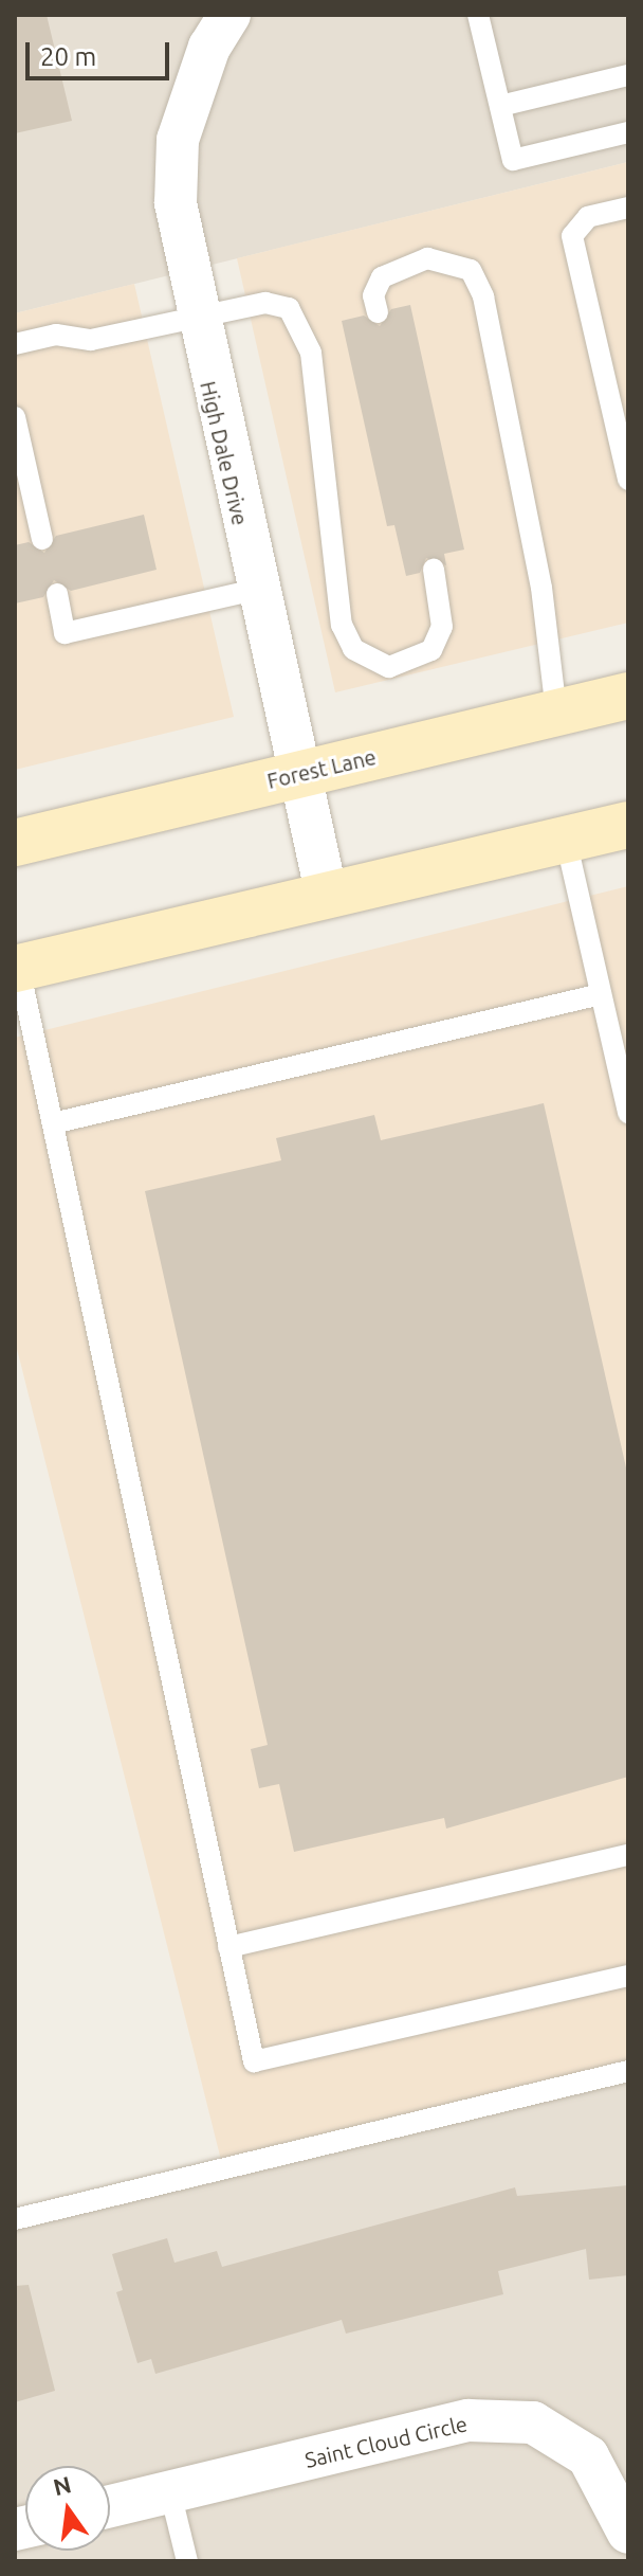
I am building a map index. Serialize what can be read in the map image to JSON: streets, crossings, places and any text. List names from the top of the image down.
{
  "streets": {
    "main road": ["Forest Lane"],
    "street": ["High Dale Drive", "Saint Cloud Circle"]
  },
  "crossings": [
    ["High Dale Drive", "Forest Lane"]
  ],
  "scale_bar": "20 m",
  "north": "top"
}
